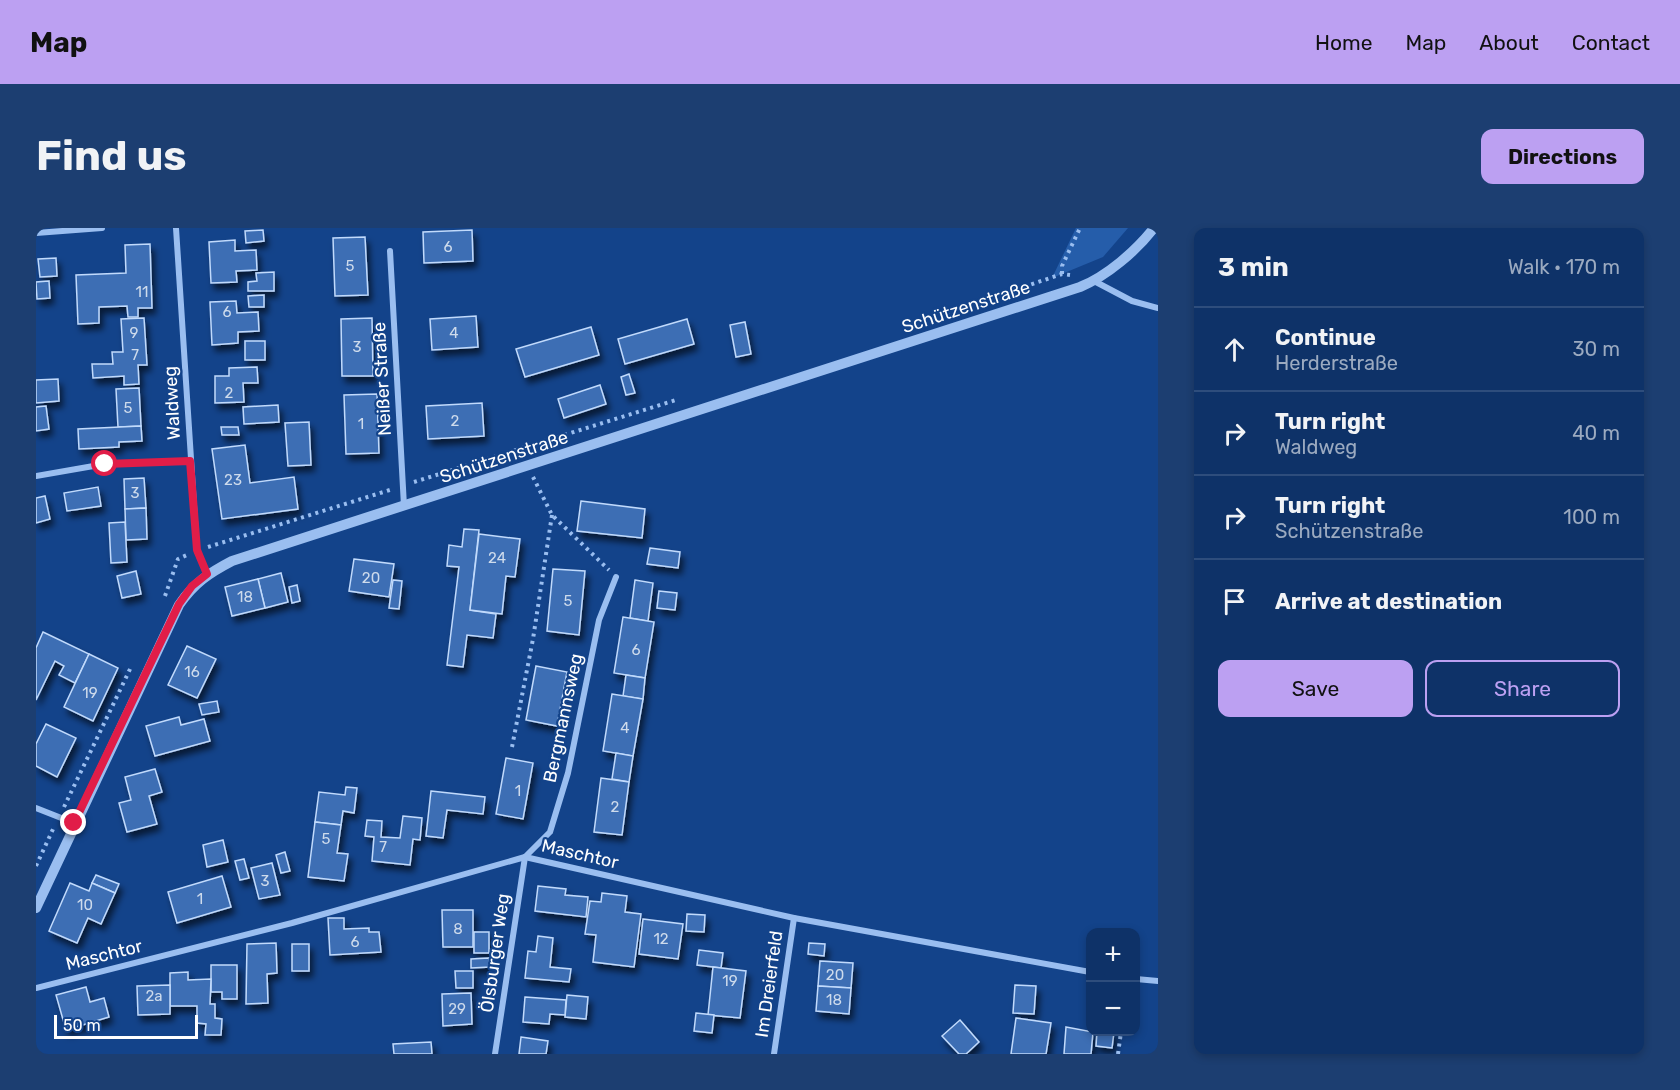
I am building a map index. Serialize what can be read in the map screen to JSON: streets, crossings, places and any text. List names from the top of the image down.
{
  "streets": {
    "street": [
      "Schützenstraße",
      "Neißer Straße",
      "Waldweg",
      "Bergmannsweg",
      "Maschtor",
      "Ölsburger Weg",
      "Im Dreierfeld"
    ]
  },
  "crossings": [
    ["Schützenstraße", "Neißer Straße"],
    ["Schützenstraße", "Waldweg"],
    ["Bergmannsweg", "Maschtor"],
    ["Bergmannsweg", "Ölsburger Weg"],
    ["Maschtor", "Ölsburger Weg"],
    ["Maschtor", "Im Dreierfeld"]
  ],
  "house_numbers": [
    "6",
    "5",
    "11",
    "6",
    "9",
    "4",
    "3",
    "7",
    "2",
    "5",
    "2",
    "1",
    "23",
    "3",
    "24",
    "20",
    "18",
    "5",
    "6",
    "16",
    "19",
    "4",
    "1",
    "2",
    "5",
    "7",
    "3",
    "1",
    "10",
    "8",
    "12",
    "6",
    "20",
    "19",
    "2a",
    "18",
    "29"
  ],
  "scale_bar": "50 m",
  "page": {
    "header": "Map",
    "nav": [
      "Home",
      "Map",
      "About",
      "Contact"
    ],
    "buttons": [
      "Directions",
      ["Save", "Share"]
    ],
    "title": "Find us",
    "heading": ["3 min", "Walk · 170 m"],
    "list": [
      ["Continue", "Herderstraße", "30 m"],
      ["Turn right", "Waldweg", "40 m"],
      ["Turn right", "Schützenstraße", "100 m"],
      "Arrive at destination"
    ],
    "map_buttons": ["+", "−"],
    "scale": "50 m"
  }
}
